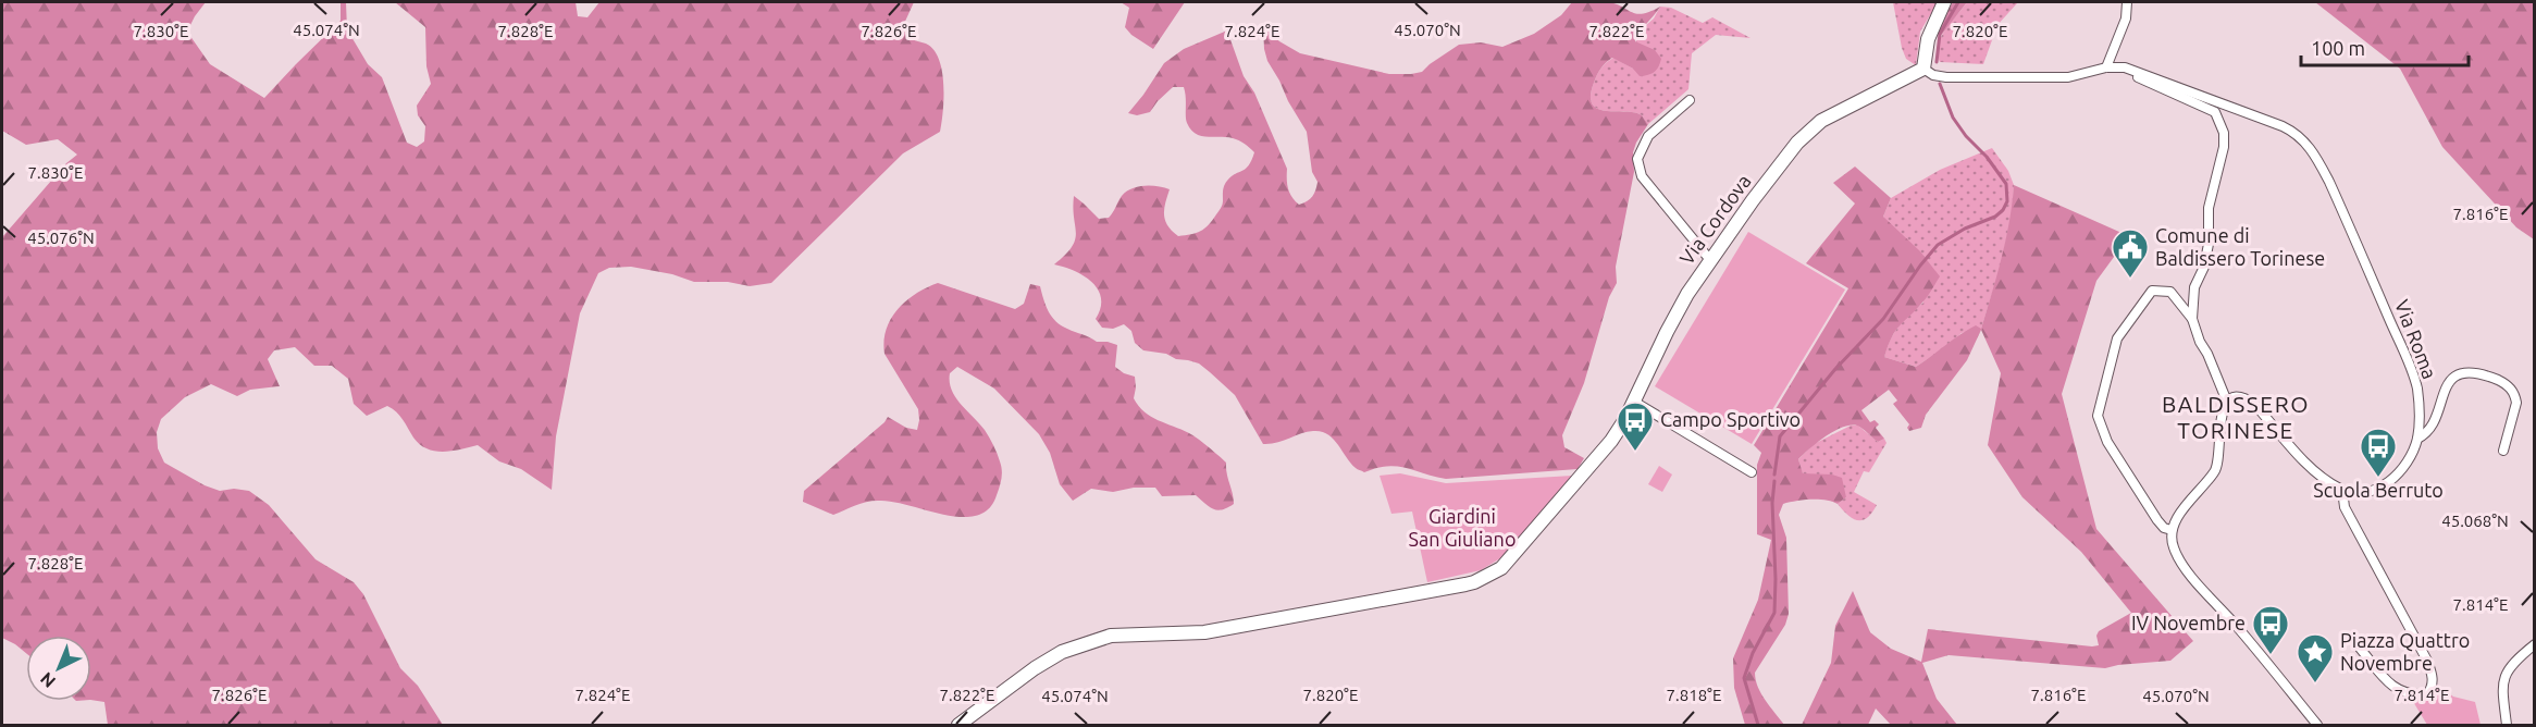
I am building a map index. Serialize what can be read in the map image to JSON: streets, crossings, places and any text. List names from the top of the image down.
{
  "streets": {
    "street": ["Via Cordova", "Via Roma"]
  },
  "crossings": [
    ["Via Cordova", "Via Roma"]
  ],
  "districts": ["BALDISSERO TORINESE"],
  "parks": ["Giardini San Giuliano"],
  "places": {
    "public building": ["Comune di Baldissero Torinese"],
    "bus stop": ["Campo Sportivo", "Scuola Berruto", "IV Novembre"],
    "place": ["Piazza Quattro Novembre"]
  },
  "scale_bar": "100 m",
  "north": "bottom left",
  "coordinates": [
    "45.074°N",
    "45.070°N",
    "7.820°E",
    "7.830°E",
    "7.828°E",
    "7.826°E",
    "7.824°E",
    "7.822°E",
    "7.816°E",
    "45.076°N",
    "45.068°N",
    "7.814°E",
    "7.818°E"
  ]
}
